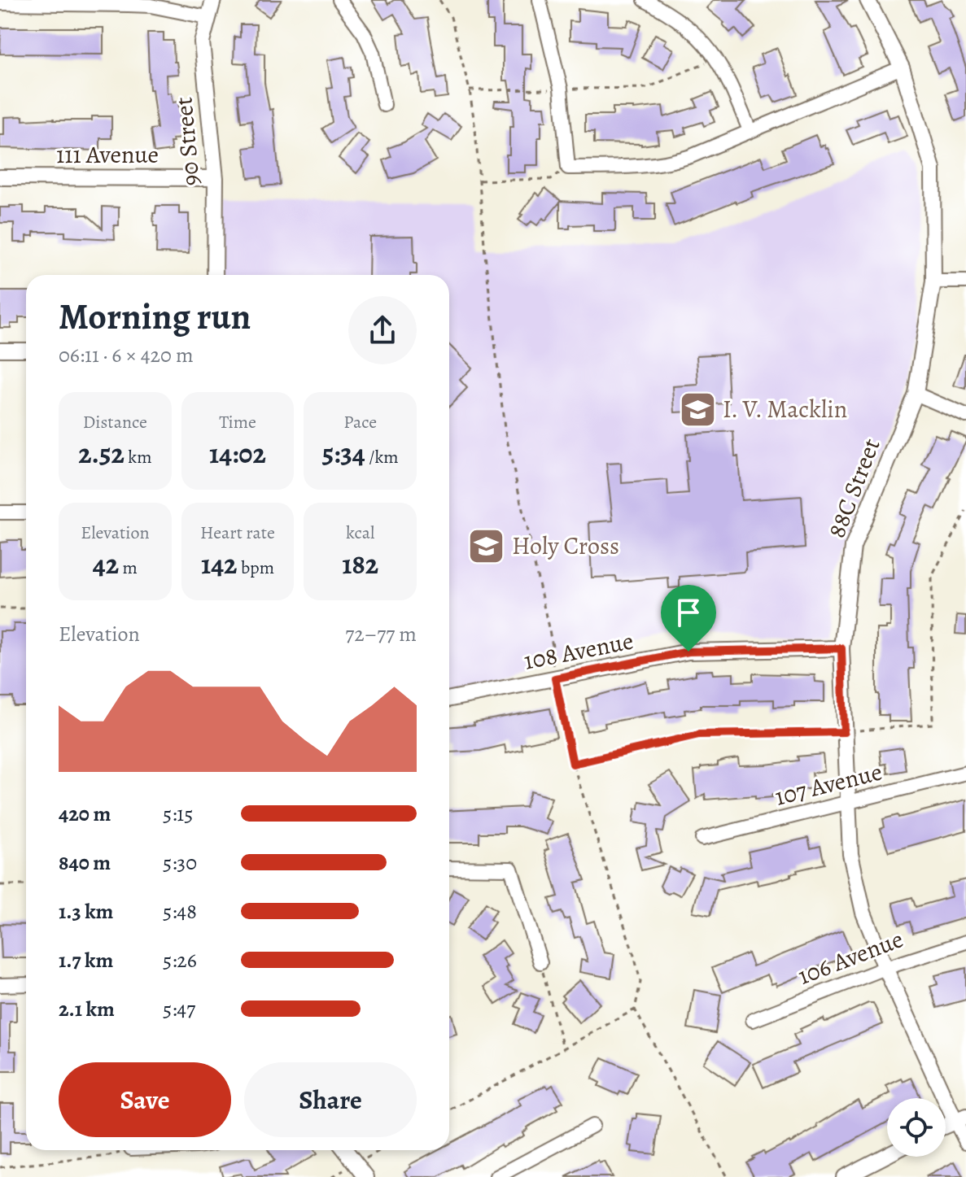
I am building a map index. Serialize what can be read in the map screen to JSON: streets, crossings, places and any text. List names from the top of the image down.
{
  "streets": {
    "street": [
      "90 Street",
      "111 Avenue",
      "88C Street",
      "108 Avenue",
      "107 Avenue",
      "106 Avenue"
    ]
  },
  "crossings": [
    ["90 Street", "111 Avenue"],
    ["88C Street", "108 Avenue"],
    ["88C Street", "107 Avenue"],
    ["88C Street", "106 Avenue"]
  ],
  "places": {
    "school or university": ["I. V. Macklin", "Holy Cross"]
  },
  "page": {
    "heading": ["Morning run", "06:11 · 6 × 420 m"],
    "stats": [
      ["Distance", "2.52 km"],
      ["Time", "14:02"],
      ["Pace", "5:34 /km"],
      ["Elevation", "42 m"],
      ["Heart rate", "142 bpm"],
      ["kcal", "182"]
    ],
    "chart": ["Elevation", "72–77 m"],
    "list": [
      {
        "name": "420 m",
        "note": "5:15"
      },
      {
        "name": "840 m",
        "note": "5:30"
      },
      {
        "name": "1.3 km",
        "note": "5:48"
      },
      {
        "name": "1.7 km",
        "note": "5:26"
      },
      {
        "name": "2.1 km",
        "note": "5:47"
      }
    ],
    "buttons": ["Save", "Share"]
  }
}
